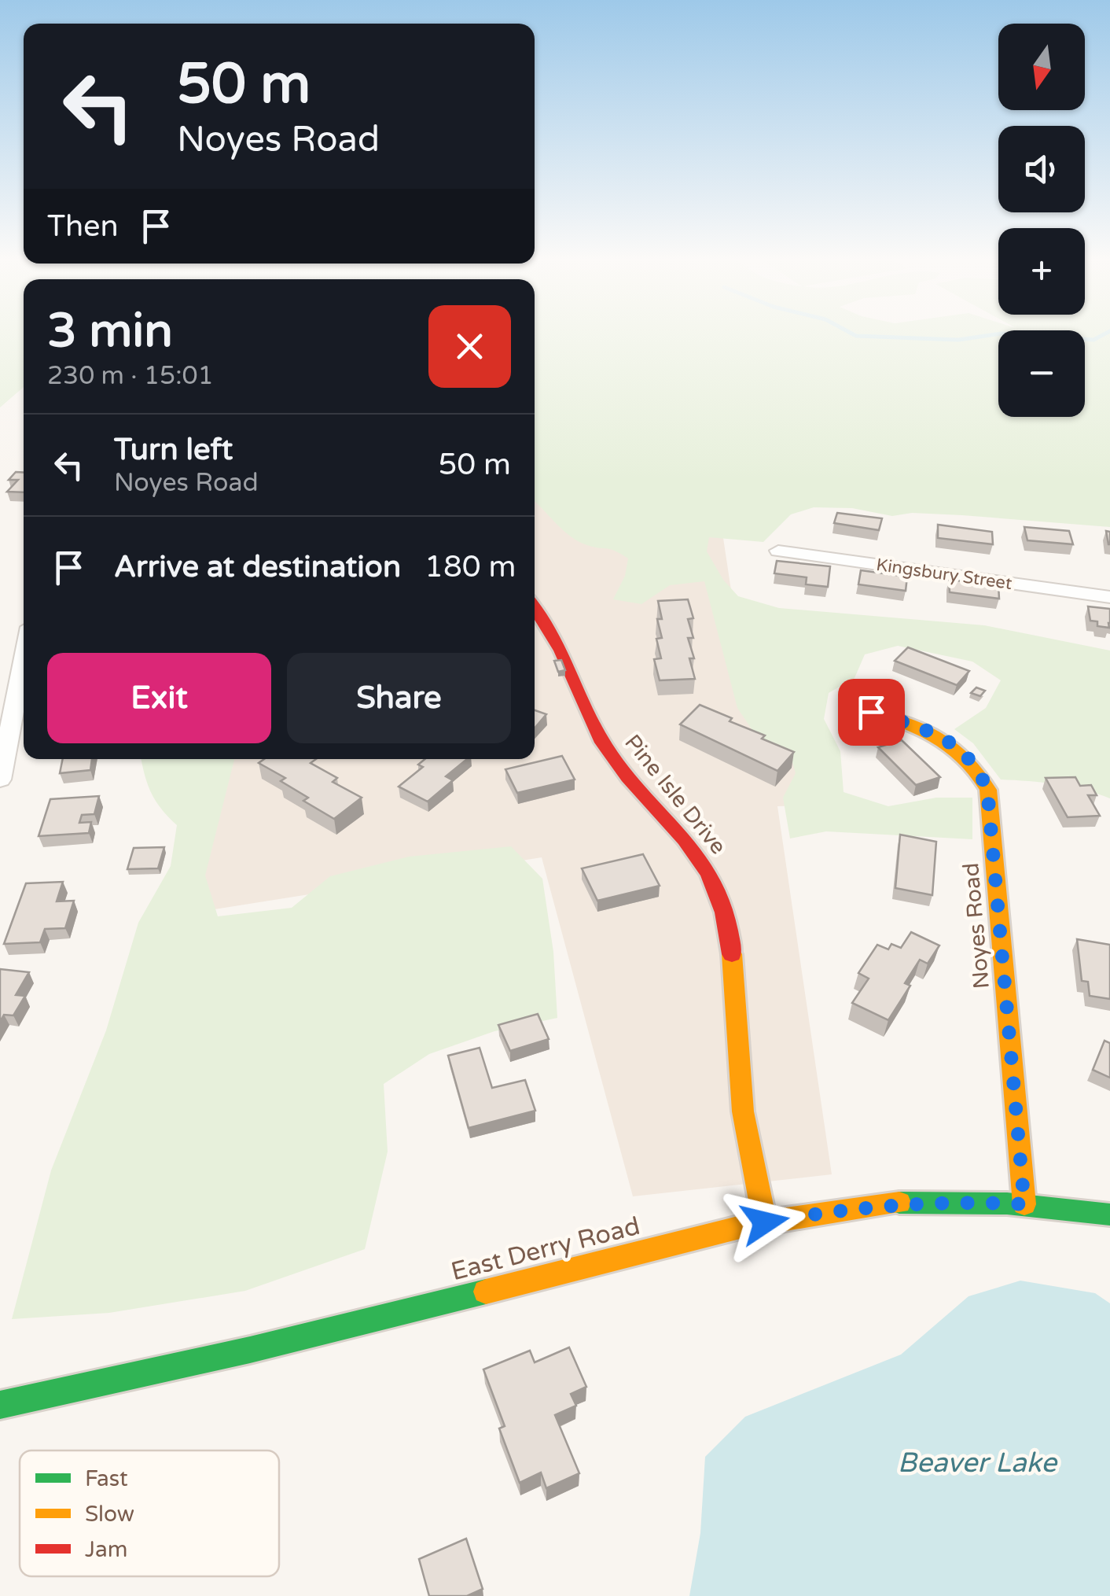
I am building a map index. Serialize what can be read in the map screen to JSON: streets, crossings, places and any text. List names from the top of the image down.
{
  "streets": {
    "street": [
      "Kingsbury Street",
      "Pine Isle Drive",
      "Noyes Road",
      "East Derry Road"
    ]
  },
  "crossings": [
    ["Pine Isle Drive", "East Derry Road"],
    ["Noyes Road", "East Derry Road"]
  ],
  "water": ["Beaver Lake"],
  "legend": ["Fast", "Slow", "Jam"],
  "north": "bottom",
  "page": {
    "map_buttons": ["+", "−"],
    "turn": ["50 m", "Noyes Road"],
    "then": "Then",
    "heading": ["3 min", "230 m · 15:01"],
    "list": [
      {
        "name": "Turn left",
        "note": "Noyes Road",
        "value": "50 m"
      },
      {
        "name": "Arrive at destination",
        "value": "180 m"
      }
    ],
    "buttons": ["Exit", "Share"]
  }
}
